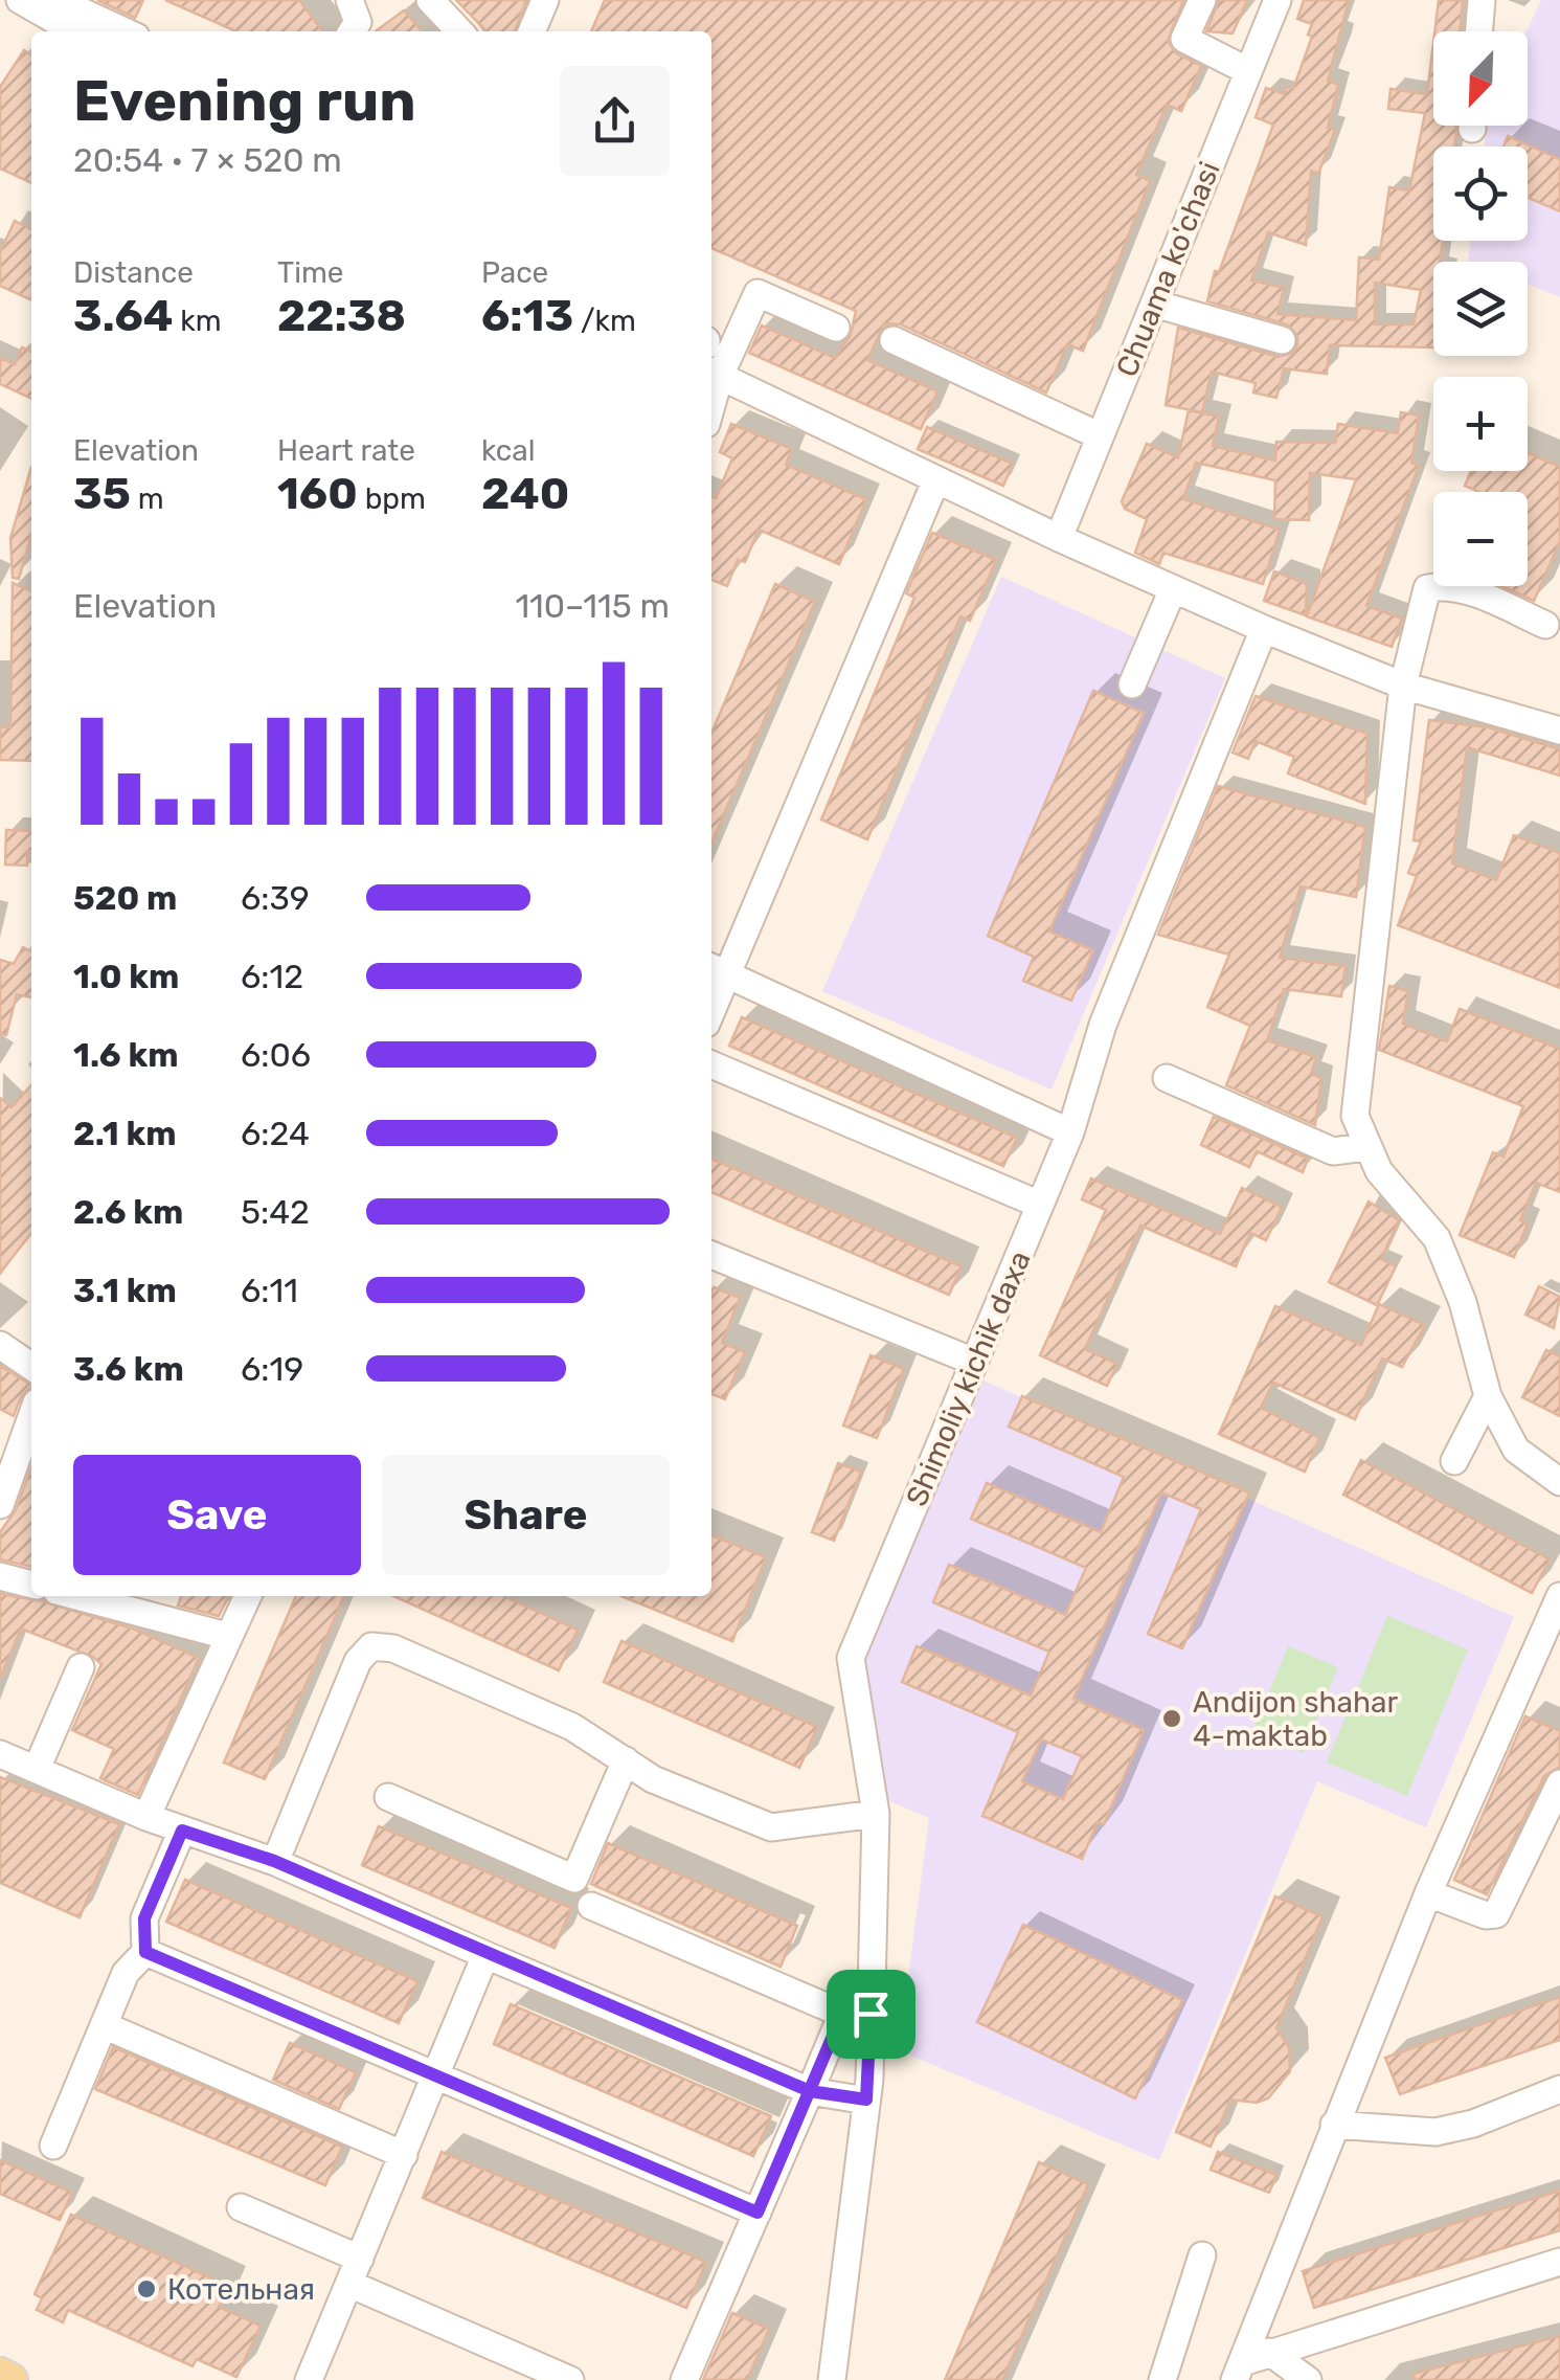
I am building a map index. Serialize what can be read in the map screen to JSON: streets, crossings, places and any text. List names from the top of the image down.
{
  "streets": {
    "street": ["Chuama ko'chasi", "Shimoliy kichik daxa"]
  },
  "places": ["Andijon shahar 4-maktab", "Котельная"],
  "north": "bottom left",
  "page": {
    "map_buttons": ["+", "−"],
    "heading": ["Evening run", "20:54 · 7 × 520 m"],
    "stats": [
      ["Distance", "3.64 km"],
      ["Time", "22:38"],
      ["Pace", "6:13 /km"],
      ["Elevation", "35 m"],
      ["Heart rate", "160 bpm"],
      ["kcal", "240"]
    ],
    "chart": ["Elevation", "110–115 m"],
    "list": [
      {
        "name": "520 m",
        "note": "6:39"
      },
      {
        "name": "1.0 km",
        "note": "6:12"
      },
      {
        "name": "1.6 km",
        "note": "6:06"
      },
      {
        "name": "2.1 km",
        "note": "6:24"
      },
      {
        "name": "2.6 km",
        "note": "5:42"
      },
      {
        "name": "3.1 km",
        "note": "6:11"
      },
      {
        "name": "3.6 km",
        "note": "6:19"
      }
    ],
    "buttons": ["Save", "Share"]
  }
}
